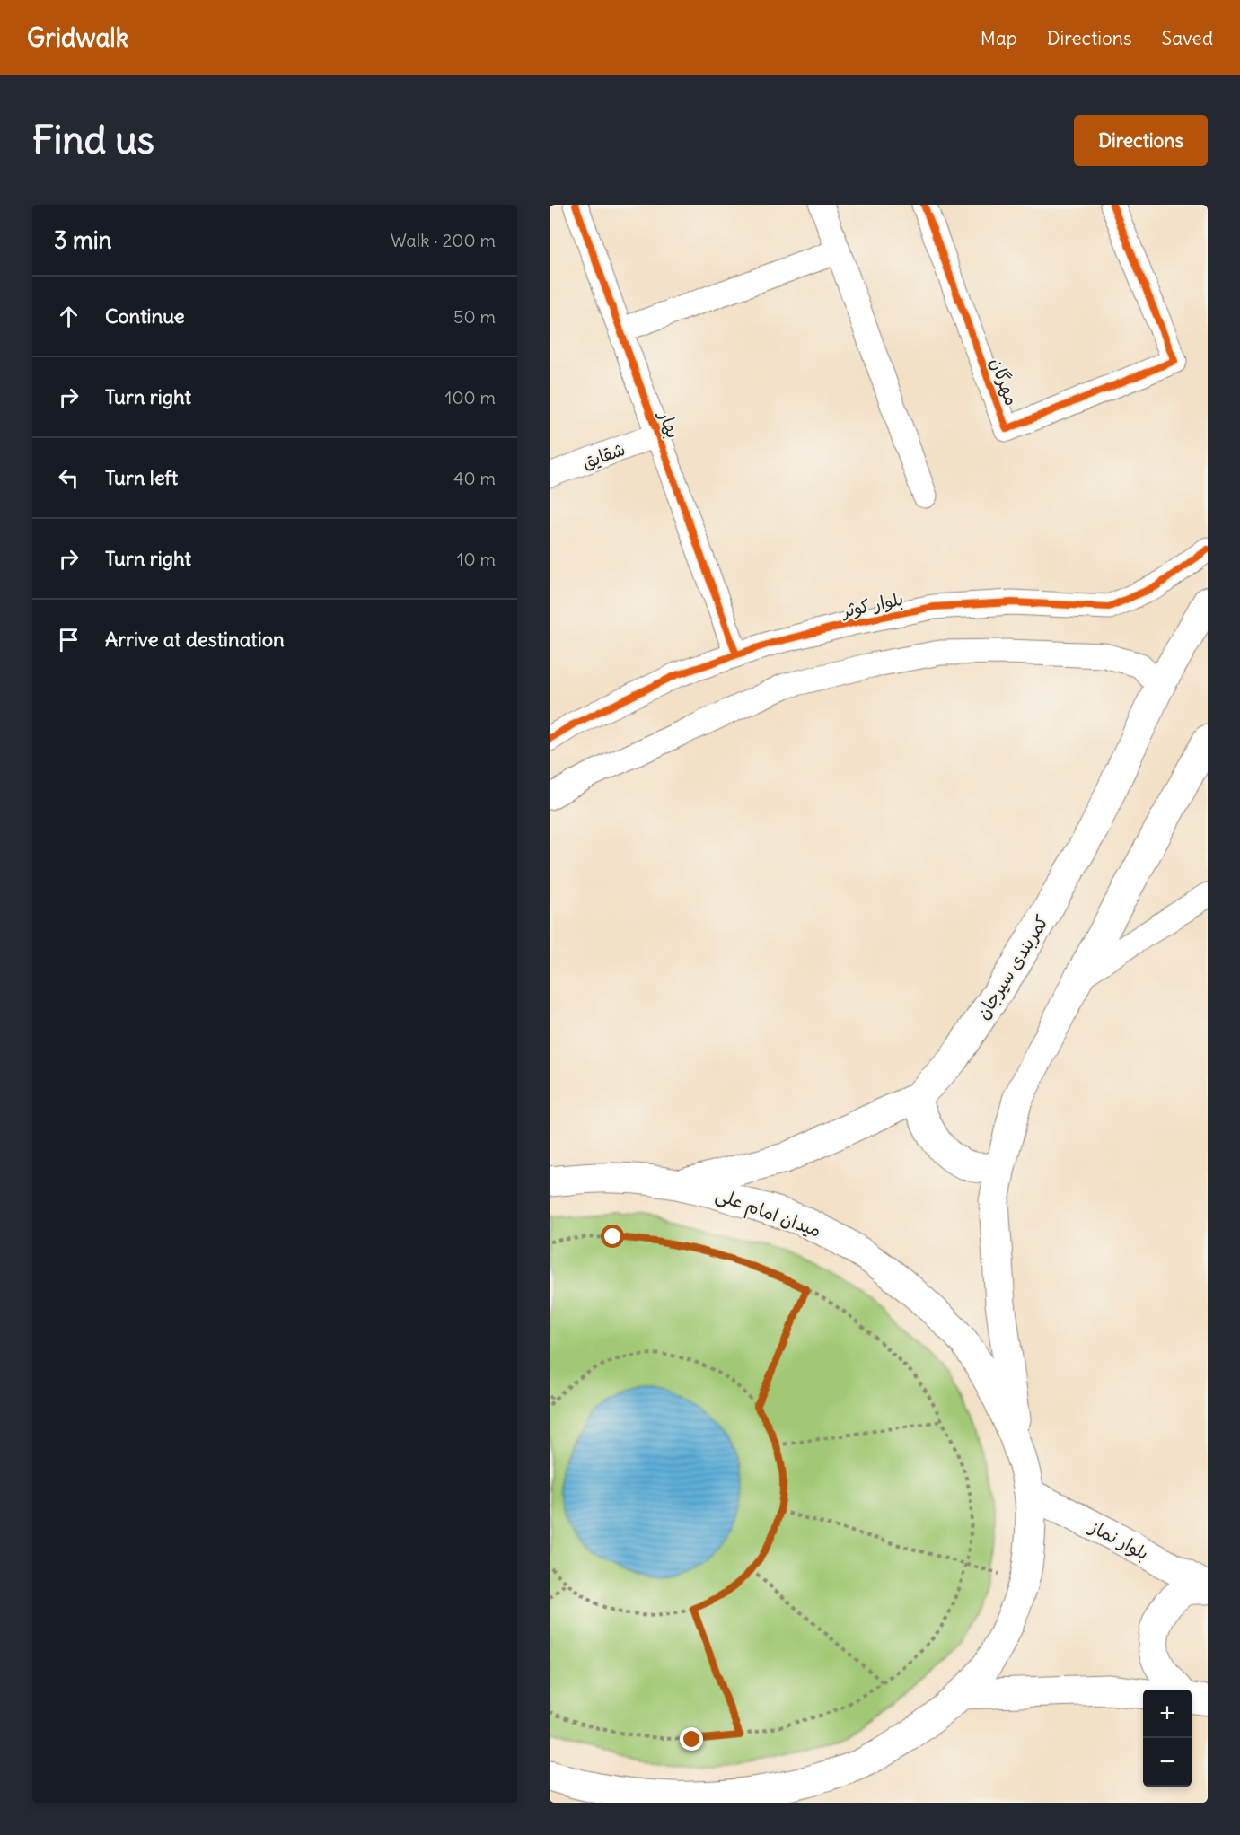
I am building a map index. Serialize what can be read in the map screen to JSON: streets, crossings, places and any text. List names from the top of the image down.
{
  "streets": {
    "main road": ["کمربندی سیرجان", "میدان امام علی", "بلوار نماز"],
    "street": [
      "مهرگان",
      "بهار",
      "شقایق",
      "بلوار کوثر"
    ]
  },
  "crossings": [
    ["بهار", "شقایق"],
    ["بهار", "بلوار کوثر"],
    ["کمربندی سیرجان", "میدان امام علی"],
    ["میدان امام علی", "بلوار نماز"]
  ],
  "page": {
    "header": "Gridwalk",
    "nav": ["Map", "Directions", "Saved"],
    "buttons": "Directions",
    "title": "Find us",
    "heading": ["3 min", "Walk · 200 m"],
    "list": [
      ["Continue", "50 m"],
      ["Turn right", "100 m"],
      ["Turn left", "40 m"],
      ["Turn right", "10 m"],
      "Arrive at destination"
    ],
    "map_buttons": ["+", "−"]
  }
}
